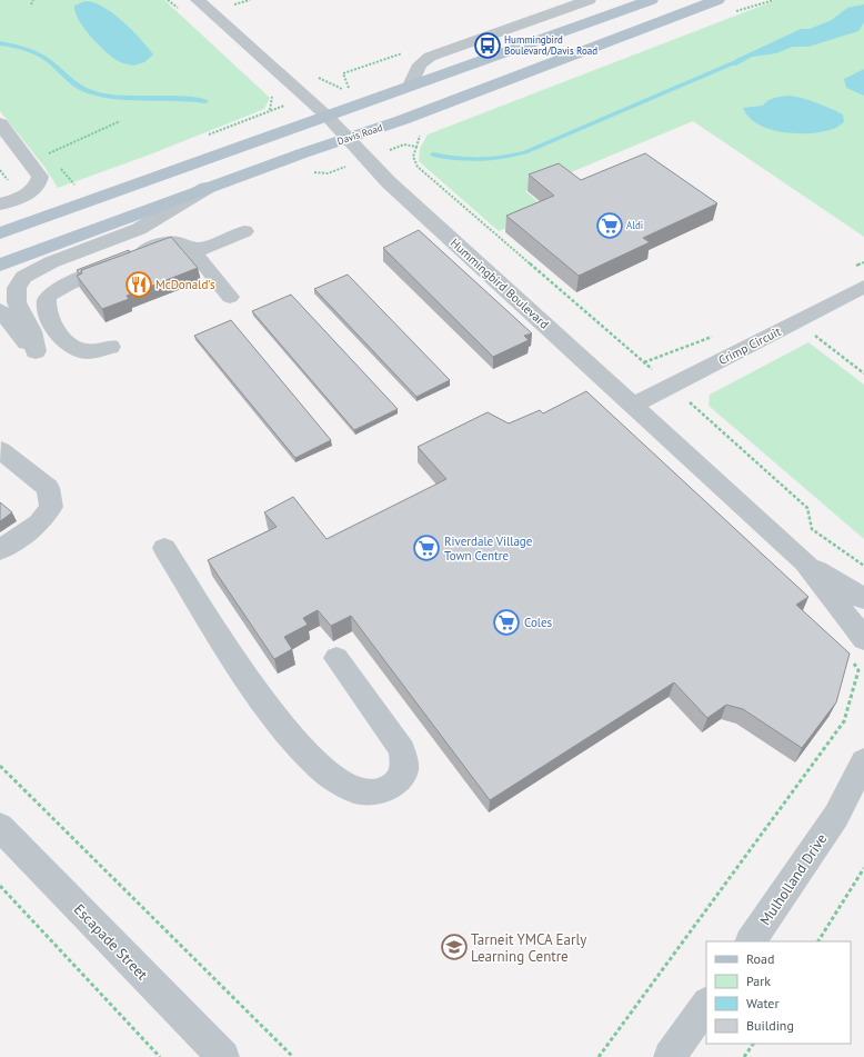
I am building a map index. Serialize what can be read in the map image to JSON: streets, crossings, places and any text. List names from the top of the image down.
{
  "streets": {
    "main road": ["Davis Road"],
    "street": [
      "Hummingbird Boulevard",
      "Crimp Circuit",
      "Mulholland Drive",
      "Escapade Street"
    ]
  },
  "crossings": [
    ["Davis Road", "Hummingbird Boulevard"],
    ["Hummingbird Boulevard", "Crimp Circuit"]
  ],
  "places": {
    "bus stop": ["Hummingbird Boulevard/Davis Road"],
    "supermarket": ["Aldi", "Riverdale Village Town Centre", "Coles"],
    "restaurant": ["McDonald's"],
    "school or university": ["Tarneit YMCA Early Learning Centre"]
  },
  "legend": [
    "Road",
    "Park",
    "Water",
    "Building"
  ]
}
